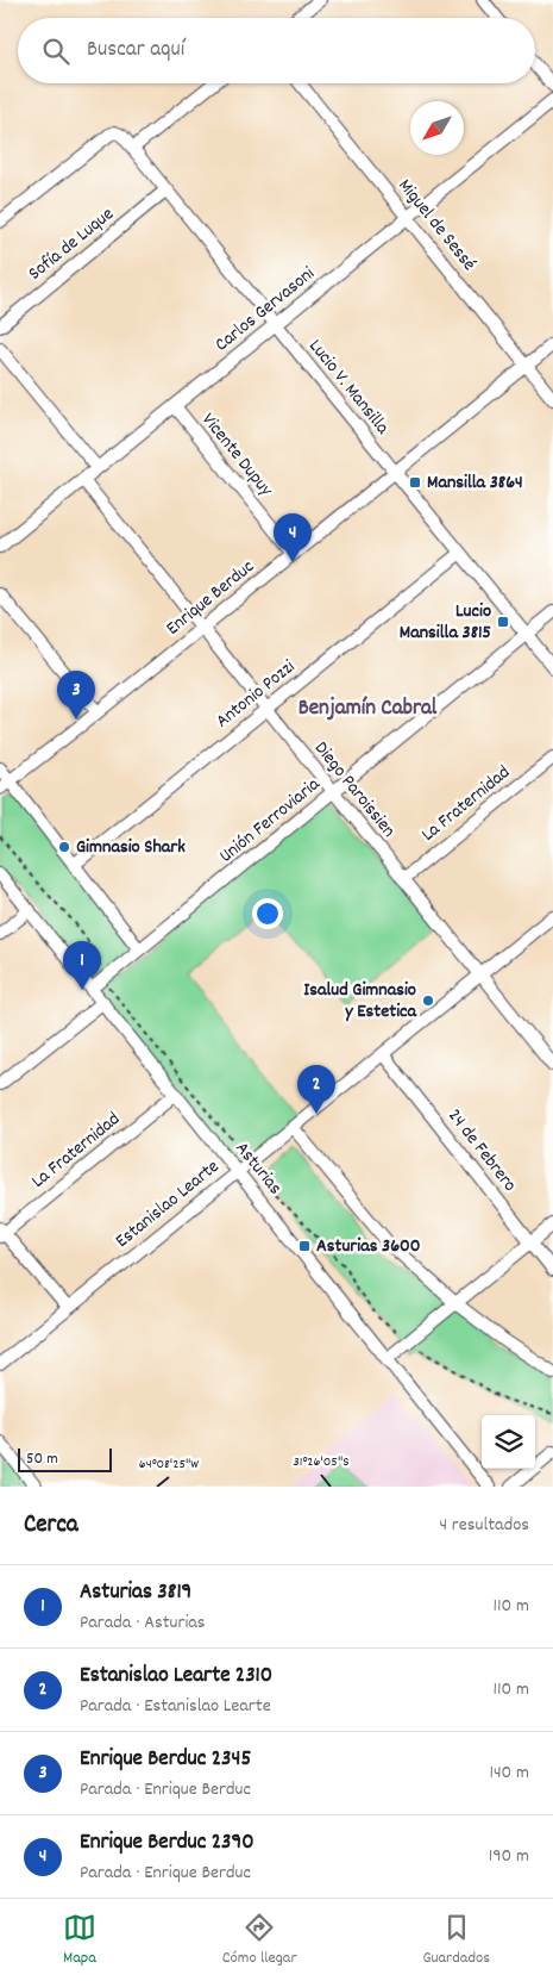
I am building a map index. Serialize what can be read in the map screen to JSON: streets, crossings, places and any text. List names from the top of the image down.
{
  "streets": {
    "street": [
      "Miguel de Sessé",
      "Sofía de Luque",
      "Carlos Gervasoni",
      "Lucio V. Mansilla",
      "Vicente Dupuy",
      "Enrique Berduc",
      "Antonio Pozzi",
      "Diego Paroissien",
      "La Fraternidad",
      "Unión Ferroviaria",
      "24 de Febrero",
      "Asturias",
      "Estanislao Learte"
    ]
  },
  "crossings": [
    ["Miguel de Sessé", "Carlos Gervasoni"],
    ["Miguel de Sessé", "Enrique Berduc"],
    ["Sofía de Luque", "Lucio V. Mansilla"],
    ["Carlos Gervasoni", "Lucio V. Mansilla"],
    ["Carlos Gervasoni", "Vicente Dupuy"],
    ["Carlos Gervasoni", "Diego Paroissien"],
    ["Lucio V. Mansilla", "Enrique Berduc"],
    ["Lucio V. Mansilla", "Antonio Pozzi"],
    ["Lucio V. Mansilla", "Unión Ferroviaria"],
    ["Vicente Dupuy", "Enrique Berduc"],
    ["Enrique Berduc", "Diego Paroissien"],
    ["Antonio Pozzi", "Diego Paroissien"],
    ["Diego Paroissien", "La Fraternidad"],
    ["Diego Paroissien", "Unión Ferroviaria"],
    ["Diego Paroissien", "Estanislao Learte"],
    ["La Fraternidad", "Asturias"],
    ["Unión Ferroviaria", "Asturias"],
    ["24 de Febrero", "Estanislao Learte"],
    ["Asturias", "Estanislao Learte"]
  ],
  "districts": ["Benjamín Cabral"],
  "places": {
    "transit": ["Mansilla 3864", "Lucio Mansilla 3815", "Asturias 3600"],
    "other": ["Gimnasio Shark", "Isalud Gimnasio y Estetica"]
  },
  "scale_bar": "50 m",
  "north": "bottom left",
  "page": {
    "search": "Buscar aquí",
    "pins": [
      "4",
      "3",
      "1",
      "2"
    ],
    "scale": "50 m",
    "heading": ["Cerca", "4 resultados"],
    "list": [
      {
        "mark": "1",
        "name": "Asturias 3819",
        "note": "Parada · Asturias",
        "value": "110 m"
      },
      {
        "mark": "2",
        "name": "Estanislao Learte 2310",
        "note": "Parada · Estanislao Learte",
        "value": "110 m"
      },
      {
        "mark": "3",
        "name": "Enrique Berduc 2345",
        "note": "Parada · Enrique Berduc",
        "value": "140 m"
      },
      {
        "mark": "4",
        "name": "Enrique Berduc 2390",
        "note": "Parada · Enrique Berduc",
        "value": "190 m"
      }
    ],
    "nav": ["Mapa", "Cómo llegar", "Guardados"]
  },
  "coordinates": ["31°26'05\"S", "64°08'25\"W"]
}
